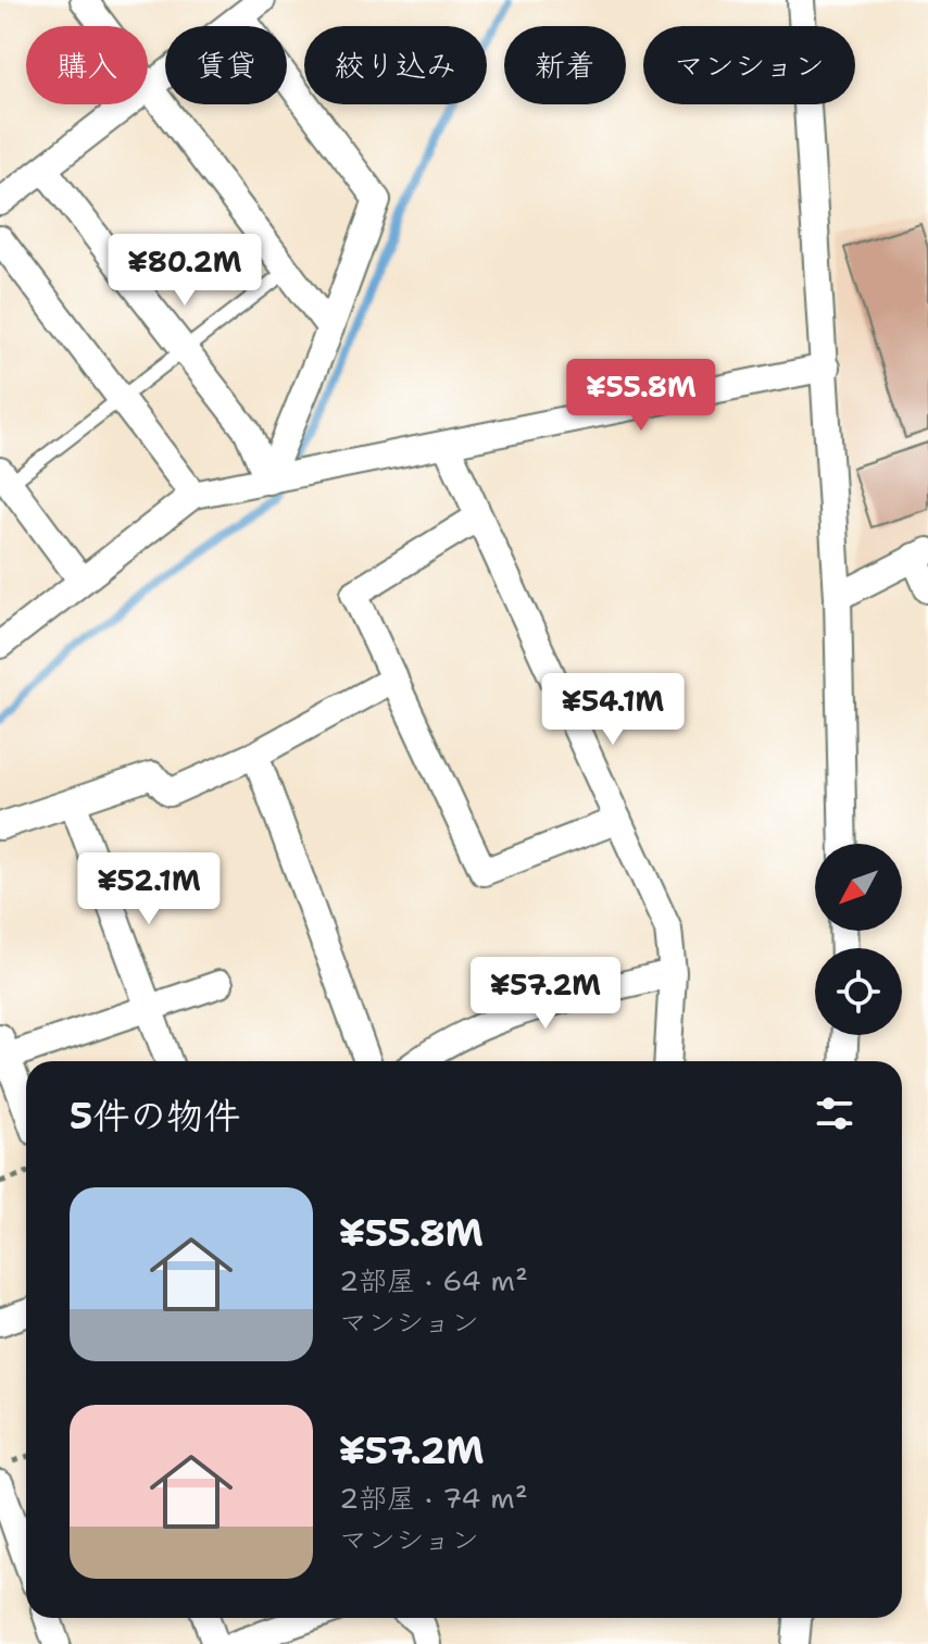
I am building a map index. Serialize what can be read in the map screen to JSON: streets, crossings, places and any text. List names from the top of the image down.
{
  "north": "bottom left",
  "page": {
    "chip": [
      "購入",
      "賃貸",
      "絞り込み",
      "新着",
      "マンション"
    ],
    "price": [
      "¥80.2M",
      "¥55.8M",
      "¥54.1M",
      "¥52.1M",
      "¥57.2M"
    ],
    "heading": "5件の物件",
    "list": [
      {
        "name": "¥55.8M",
        "note": "2部屋 · 64 m² · マンション"
      },
      {
        "name": "¥57.2M",
        "note": "2部屋 · 74 m² · マンション"
      }
    ]
  }
}
